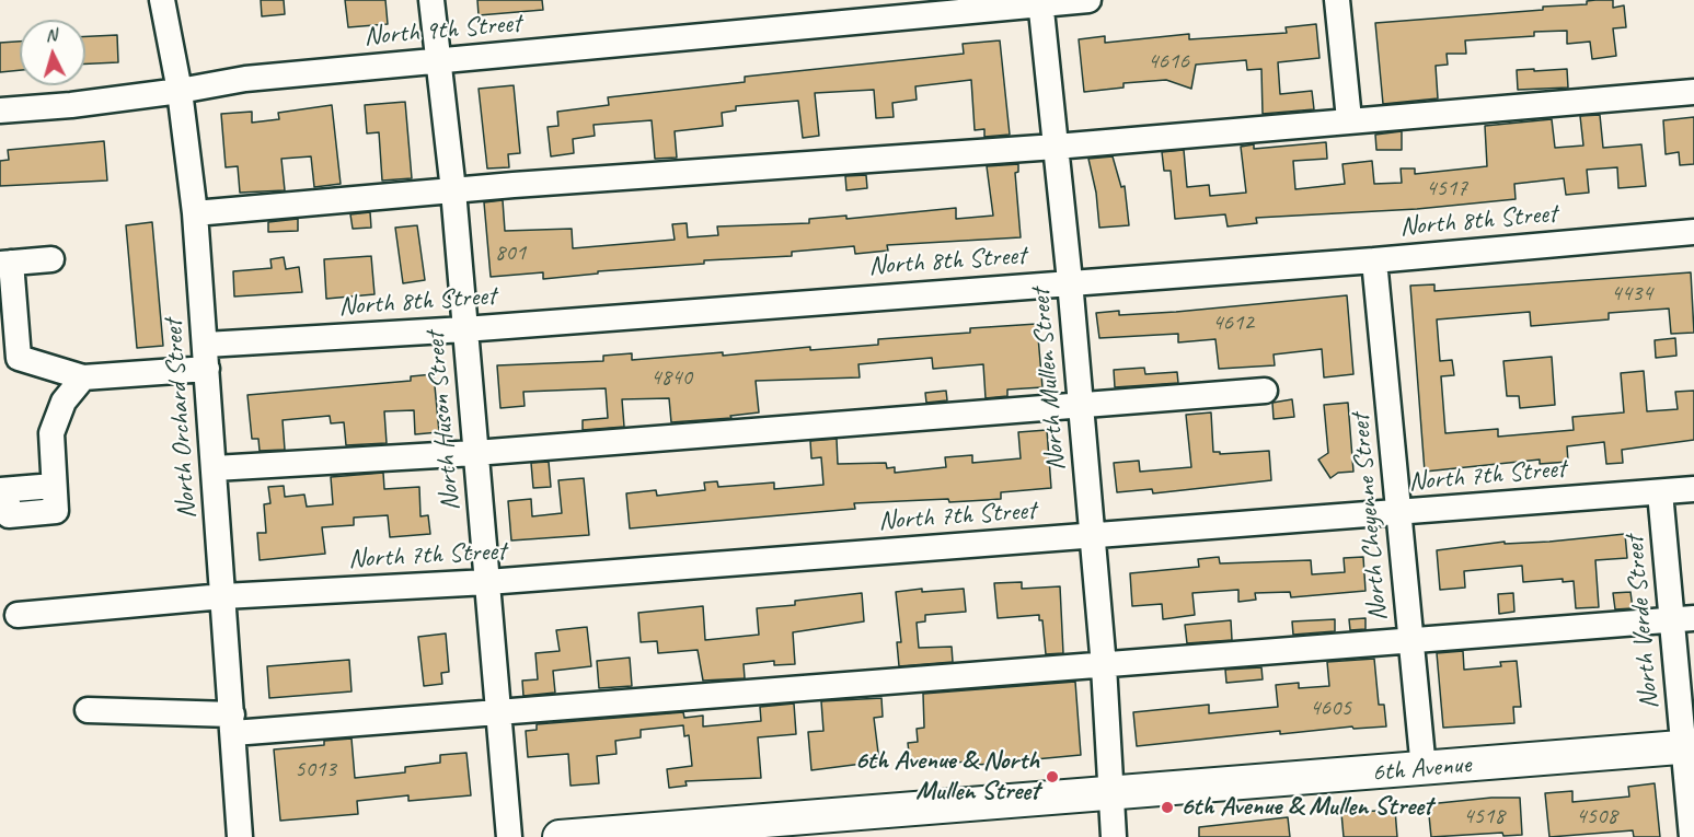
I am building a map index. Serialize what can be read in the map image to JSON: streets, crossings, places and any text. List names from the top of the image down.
{
  "streets": {
    "main road": ["6th Avenue"],
    "street": [
      "North 9th Street",
      "North 8th Street",
      "North Mullen Street",
      "North Orchard Street",
      "North Huson Street",
      "North 7th Street",
      "North Cheyenne Street",
      "North Verde Street"
    ]
  },
  "crossings": [
    ["North 9th Street", "North Mullen Street"],
    ["North 9th Street", "North Orchard Street"],
    ["North 9th Street", "North Huson Street"],
    ["North 8th Street", "North Mullen Street"],
    ["North 8th Street", "North Orchard Street"],
    ["North 8th Street", "North Huson Street"],
    ["North 8th Street", "North Cheyenne Street"],
    ["North Mullen Street", "North 7th Street"],
    ["North Mullen Street", "6th Avenue"],
    ["North Orchard Street", "North 7th Street"],
    ["North Huson Street", "North 7th Street"],
    ["North 7th Street", "North Cheyenne Street"],
    ["North 7th Street", "North Verde Street"],
    ["North Cheyenne Street", "6th Avenue"],
    ["North Verde Street", "6th Avenue"]
  ],
  "places": ["6th Avenue & North Mullen Street", "6th Avenue & Mullen Street"],
  "house_numbers": [
    "4616",
    "4517",
    "801",
    "4434",
    "4612",
    "4840",
    "4605",
    "5013",
    "4518",
    "4508"
  ],
  "north": "top"
}
